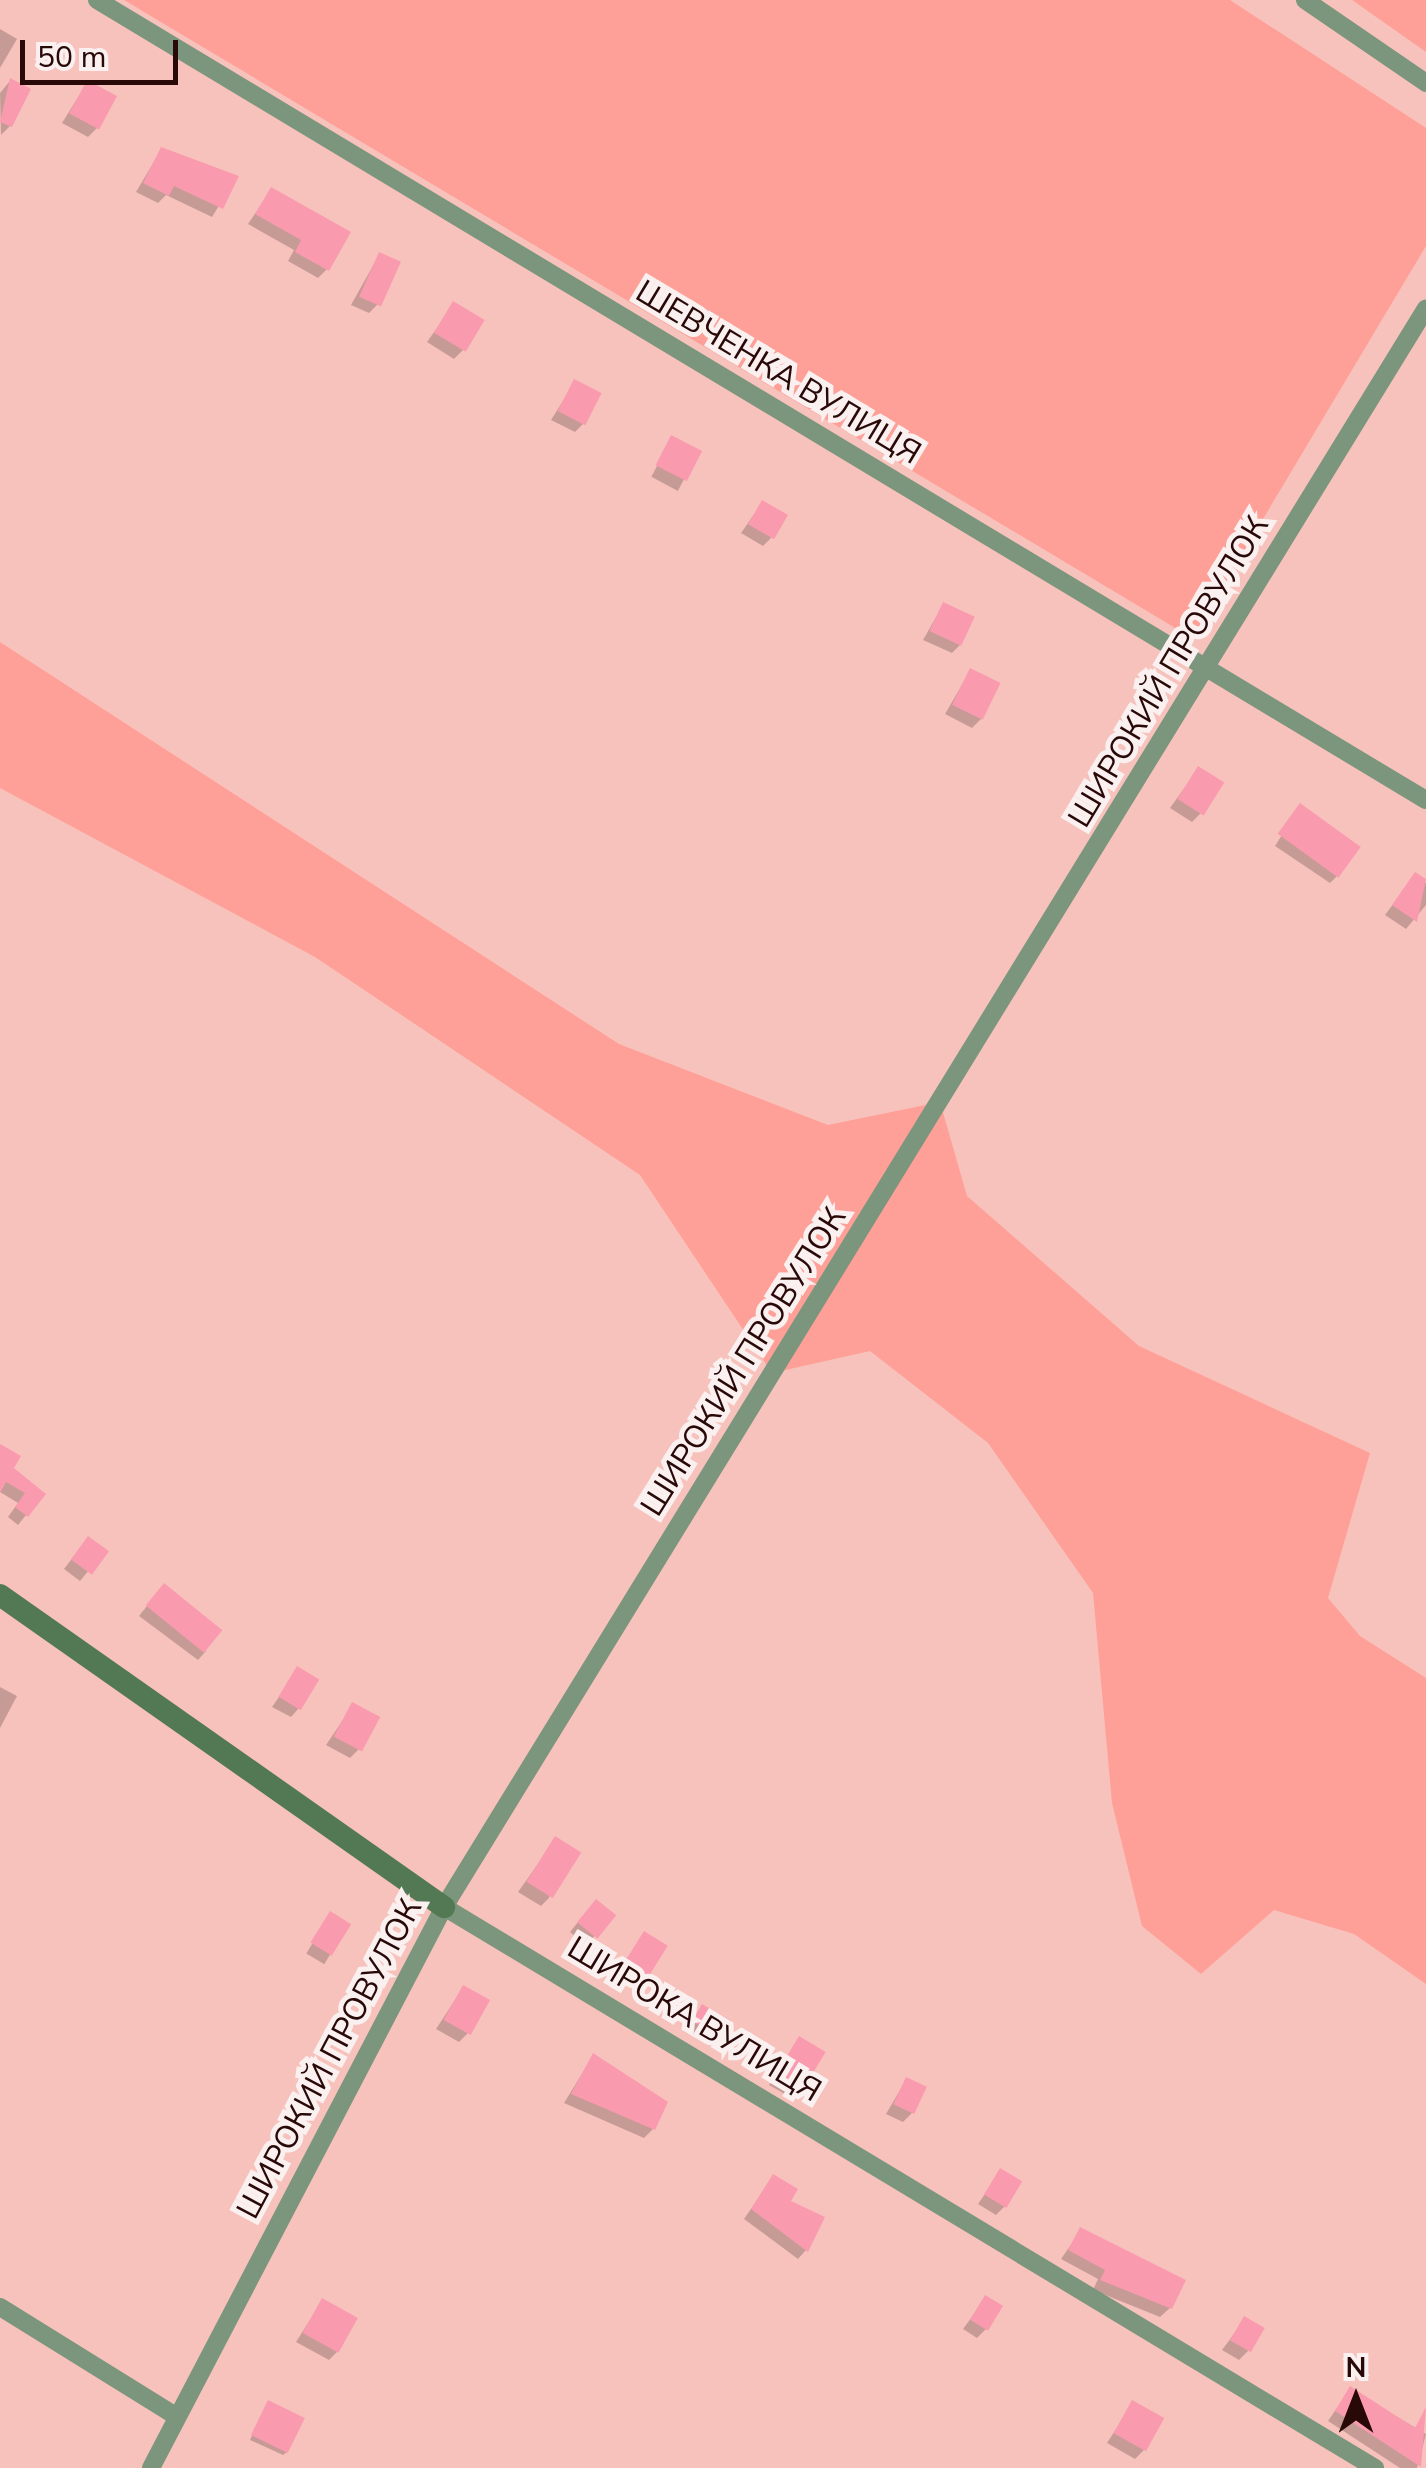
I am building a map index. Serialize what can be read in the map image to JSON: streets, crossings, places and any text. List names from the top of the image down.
{
  "streets": {
    "street": ["ШЕВЧЕНКА ВУЛИЦЯ", "ШИРОКИЙ ПРОВУЛОК", "ШИРОКА ВУЛИЦЯ"]
  },
  "crossings": [
    ["ШЕВЧЕНКА ВУЛИЦЯ", "ШИРОКИЙ ПРОВУЛОК"],
    ["ШИРОКИЙ ПРОВУЛОК", "ШИРОКА ВУЛИЦЯ"]
  ],
  "scale_bar": "50 m",
  "north": "top"
}
